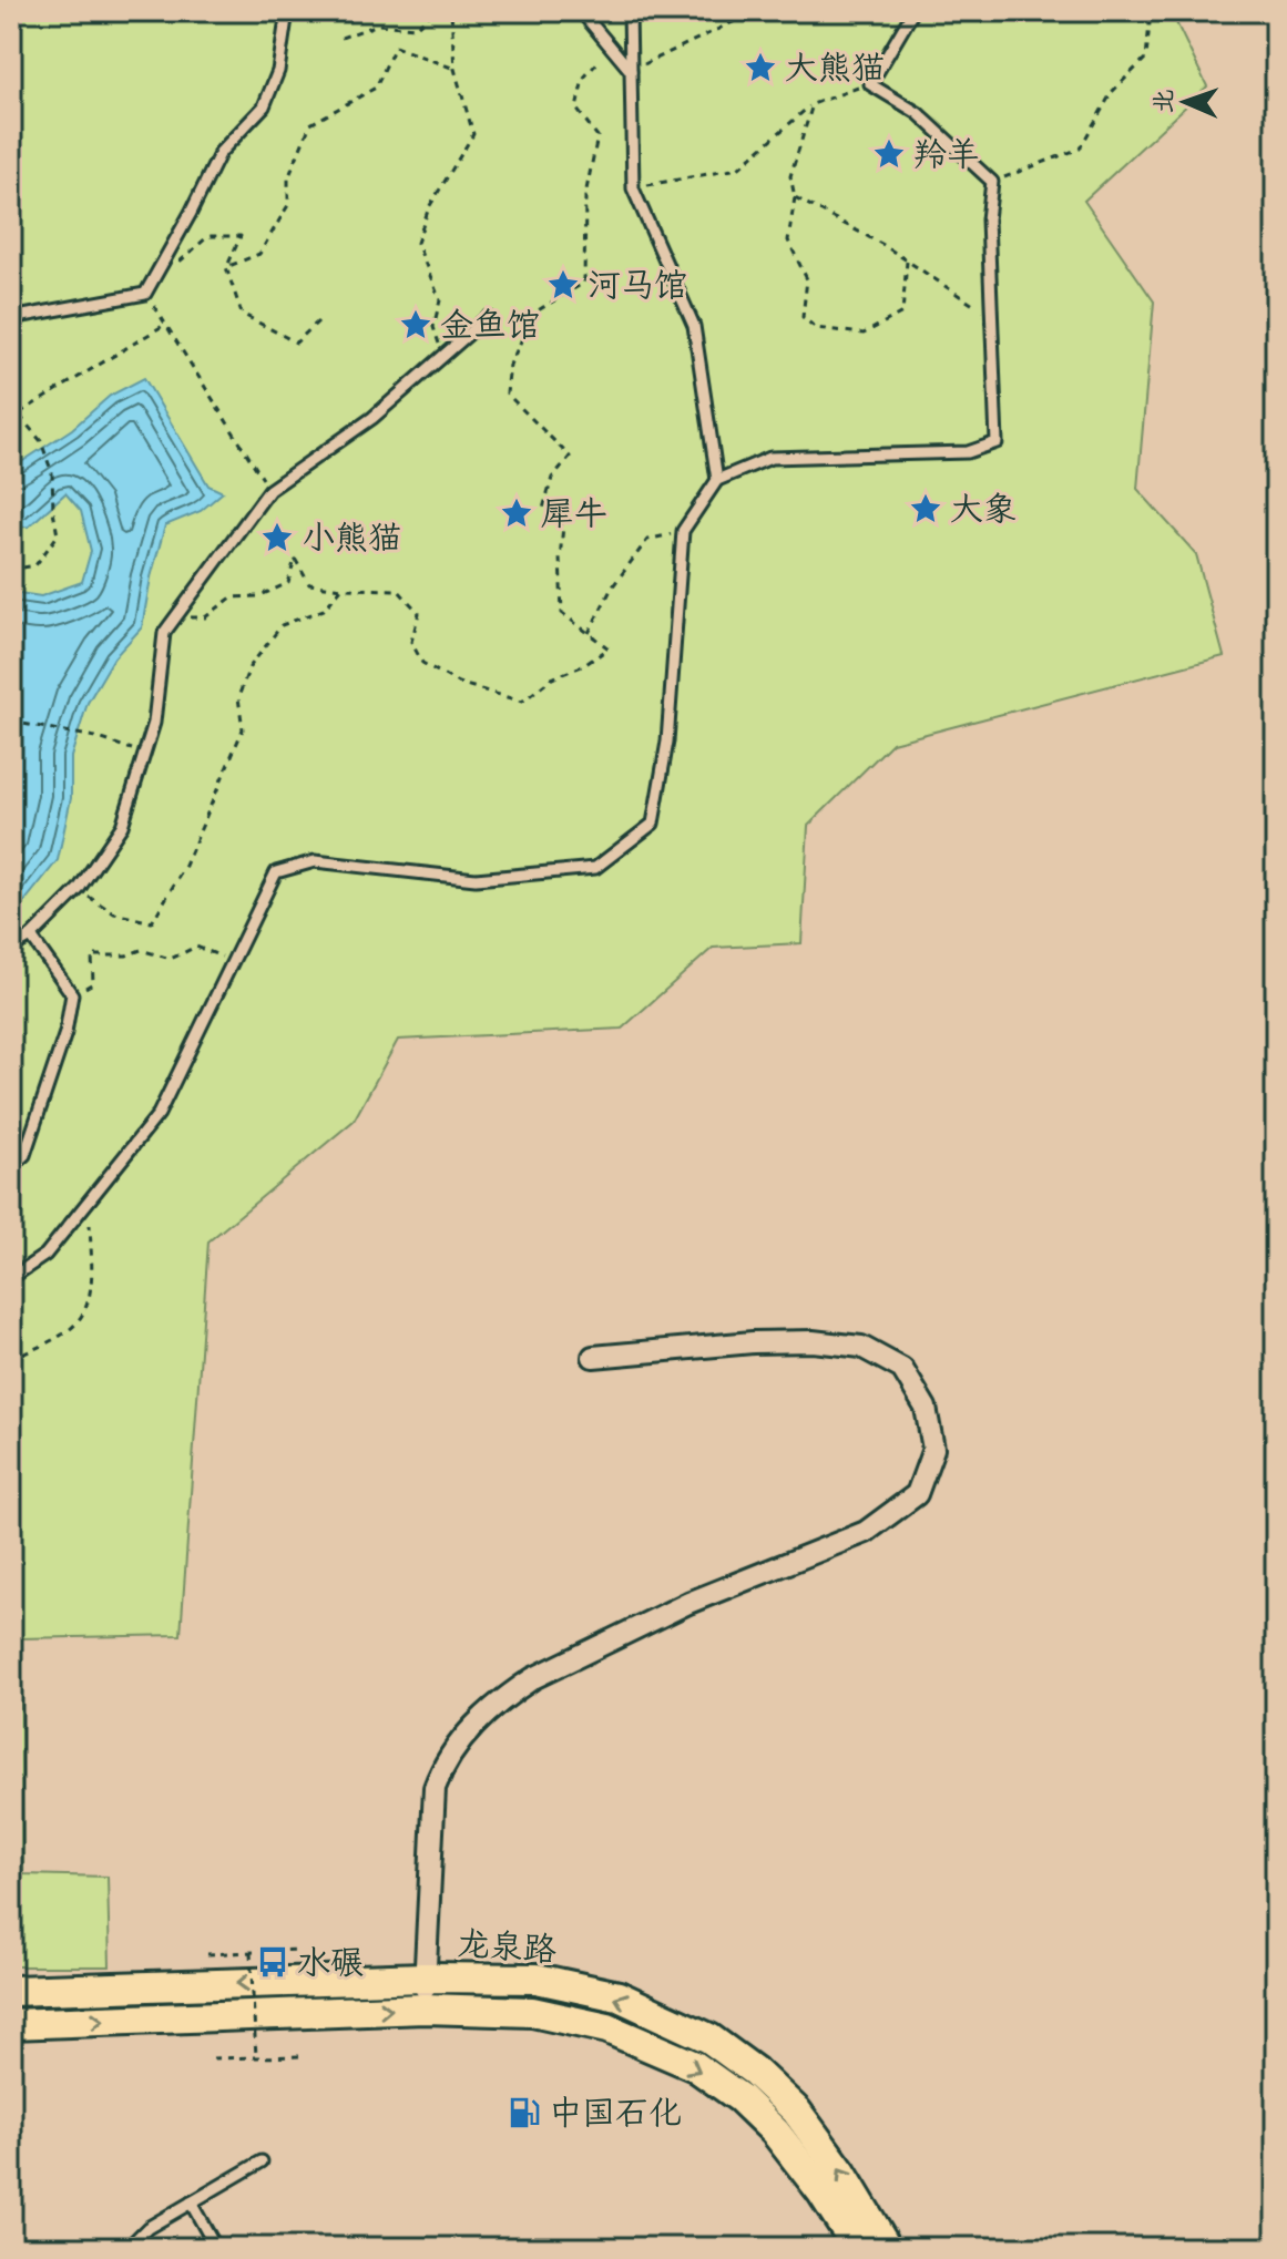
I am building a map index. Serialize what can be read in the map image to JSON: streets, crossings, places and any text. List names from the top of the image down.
{
  "streets": {
    "main road": ["龙泉路"]
  },
  "places": {
    "place": [
      "大熊猫",
      "羚羊",
      "河马馆",
      "金鱼馆",
      "大象",
      "犀牛",
      "小熊猫"
    ],
    "bus stop": ["水碾"],
    "fuel station": ["中国石化"]
  },
  "north": "left"
}
